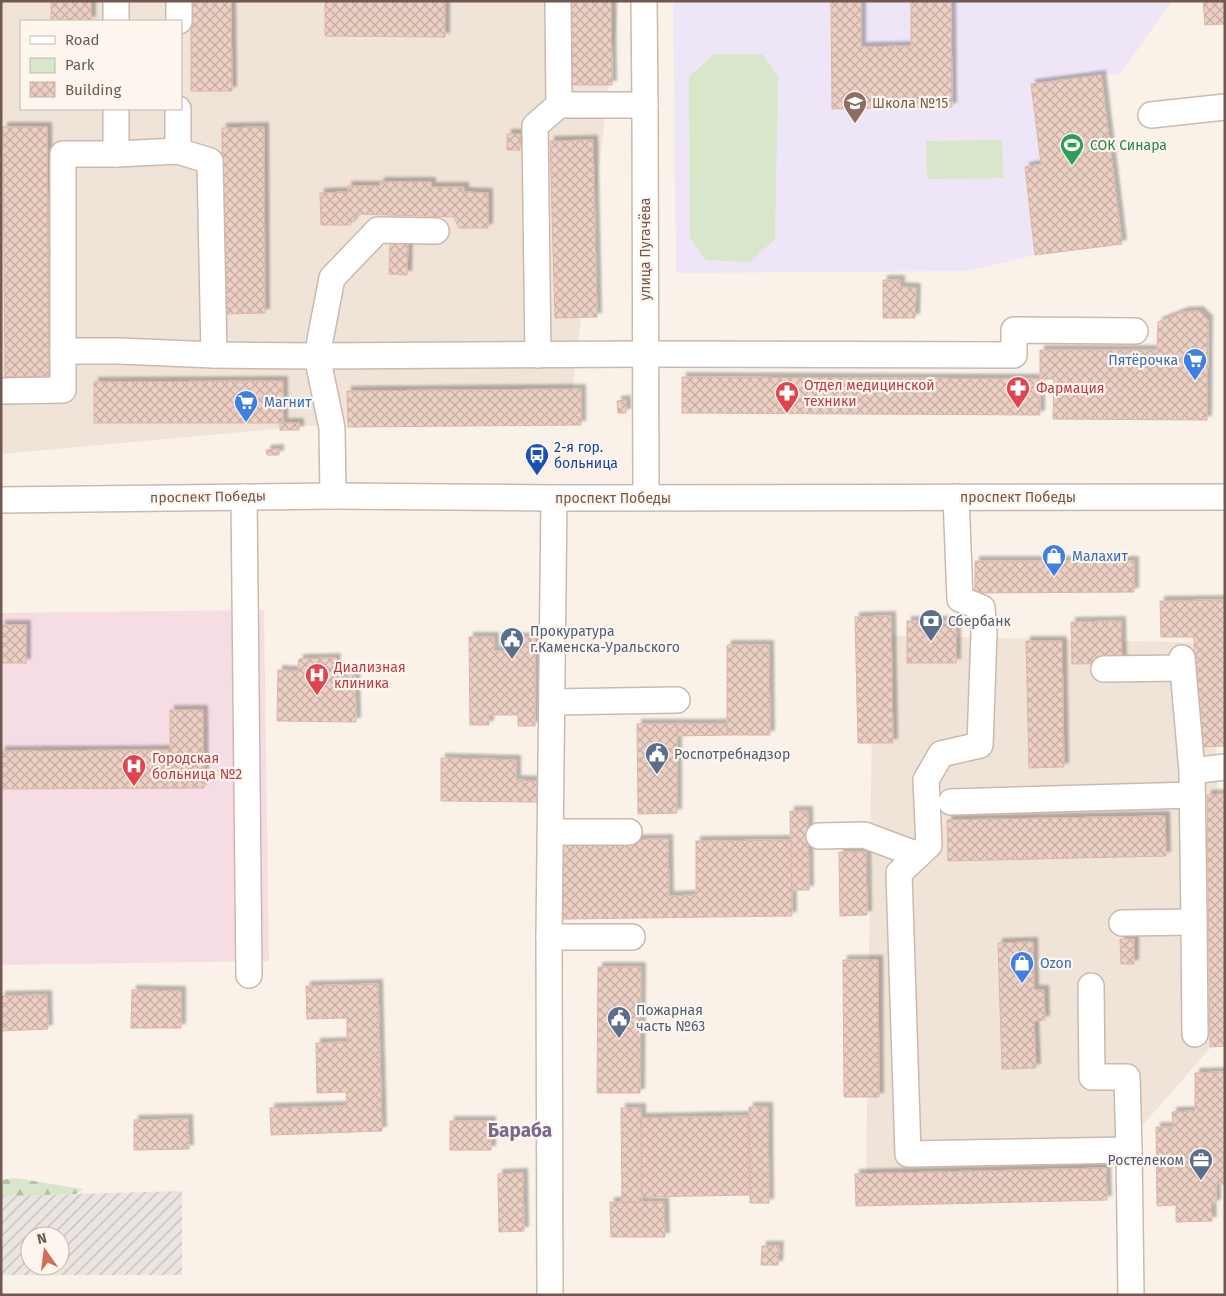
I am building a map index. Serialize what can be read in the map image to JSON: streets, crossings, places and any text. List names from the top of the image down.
{
  "streets": {
    "street": ["улица Пугачёва", "проспект Победы"]
  },
  "crossings": [
    ["улица Пугачёва", "проспект Победы"]
  ],
  "districts": ["Бараба"],
  "places": {
    "school or university": ["Школа №15"],
    "sports": ["СОК Синара"],
    "supermarket": ["Пятёрочка", "Магнит"],
    "pharmacy": ["Фармация", "Отдел медицинской техники"],
    "bus stop": ["2-я гор. больница"],
    "shop": ["Малахит", "Ozon"],
    "bank": ["Сбербанк"],
    "public building": ["Прокуратура г.Каменска-Уральского", "Роспотребнадзор", "Пожарная часть №63"],
    "hospital": ["Диализная клиника", "Городская больница №2"],
    "office": ["Ростелеком"]
  },
  "legend": ["Road", "Park", "Building"],
  "north": "top"
}
